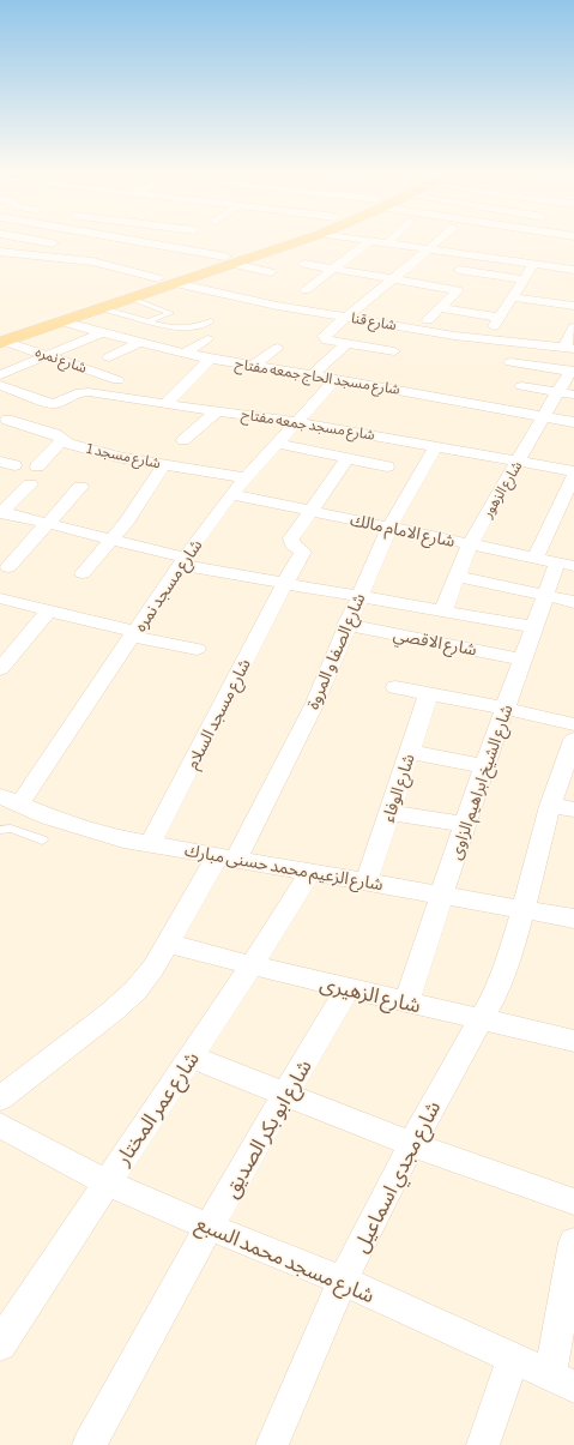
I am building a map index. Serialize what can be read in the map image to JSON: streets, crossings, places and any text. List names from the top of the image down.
{
  "streets": {
    "street": [
      "شارع قنا",
      "شارع نمره",
      "شارع مسجد الحاج جمعه مفتاح",
      "شارع مسجد جمعه مفتاح",
      "شارع مسجد 1",
      "شارع الزهور",
      "شارع الامام مالك",
      "شارع مسجد نمره",
      "شارع الاقصي",
      "شارع الصفا و المروة",
      "شارع مسجد السلام",
      "شارع الشيخ ابراهيم الزاوى",
      "شارع الوفاء",
      "شارع الزعيم محمد حسنى مبارك",
      "شارع الزهيرى",
      "شارع عمر المختار",
      "شارع ابو بكر الصديق",
      "شارع مجدي اسماعيل",
      "شارع مسجد محمد السبع"
    ]
  },
  "crossings": [
    ["شارع مسجد الحاج جمعه مفتاح", "شارع الزهور"],
    ["شارع مسجد الحاج جمعه مفتاح", "شارع مسجد نمره"],
    ["شارع مسجد جمعه مفتاح", "شارع الزهور"],
    ["شارع مسجد جمعه مفتاح", "شارع مسجد نمره"],
    ["شارع مسجد جمعه مفتاح", "شارع الصفا و المروة"],
    ["شارع مسجد 1", "شارع مسجد نمره"],
    ["شارع الزهور", "شارع الامام مالك"],
    ["شارع الامام مالك", "شارع مسجد نمره"],
    ["شارع الامام مالك", "شارع الصفا و المروة"],
    ["شارع الامام مالك", "شارع مسجد السلام"],
    ["شارع الامام مالك", "شارع الشيخ ابراهيم الزاوى"],
    ["شارع مسجد نمره", "شارع الزعيم محمد حسنى مبارك"],
    ["شارع الاقصي", "شارع الصفا و المروة"],
    ["شارع الاقصي", "شارع الشيخ ابراهيم الزاوى"],
    ["شارع الصفا و المروة", "شارع الزعيم محمد حسنى مبارك"],
    ["شارع الصفا و المروة", "شارع الزهيرى"],
    ["شارع مسجد السلام", "شارع الزعيم محمد حسنى مبارك"],
    ["شارع الشيخ ابراهيم الزاوى", "شارع الزعيم محمد حسنى مبارك"],
    ["شارع الشيخ ابراهيم الزاوى", "شارع الزهيرى"],
    ["شارع الوفاء", "شارع الزعيم محمد حسنى مبارك"],
    ["شارع الزعيم محمد حسنى مبارك", "شارع عمر المختار"],
    ["شارع الزعيم محمد حسنى مبارك", "شارع مجدي اسماعيل"],
    ["شارع الزهيرى", "شارع عمر المختار"],
    ["شارع الزهيرى", "شارع ابو بكر الصديق"],
    ["شارع الزهيرى", "شارع مجدي اسماعيل"],
    ["شارع عمر المختار", "شارع مسجد محمد السبع"],
    ["شارع ابو بكر الصديق", "شارع مسجد محمد السبع"],
    ["شارع مجدي اسماعيل", "شارع مسجد محمد السبع"]
  ]
}
